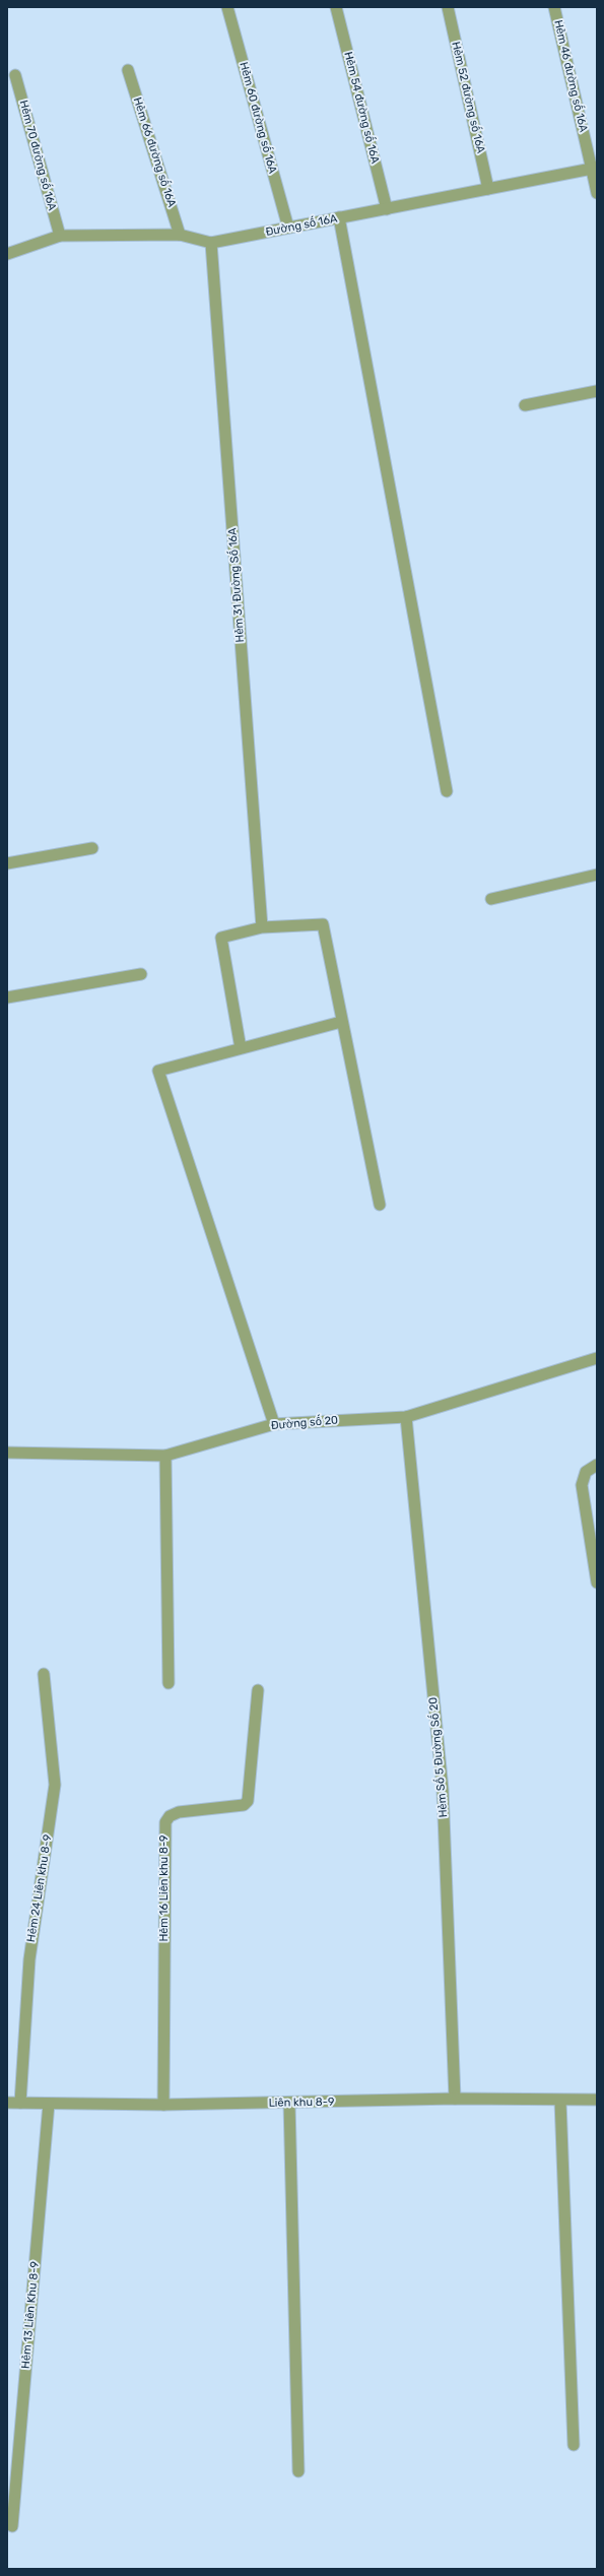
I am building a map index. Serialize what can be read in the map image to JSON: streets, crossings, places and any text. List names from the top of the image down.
{
  "streets": {
    "street": [
      "Hẻm 46 đường số 16A",
      "Hẻm 52 đường số 16A",
      "Hẻm 54 đường số 16A",
      "Hẻm 60 đường số 16A",
      "Hẻm 66 đường số 16A",
      "Hẻm 70 đường số 16A",
      "Đường số 16A",
      "Hẻm 31 Đường Số 16A",
      "Đường số 20",
      "Hẻm Số 5 Đường Số 20",
      "Hẻm 24 Liên khu 8-9",
      "Hẻm 16 Liên khu 8-9",
      "Liên khu 8-9",
      "Hẻm 13 Liên Khu 8-9"
    ]
  },
  "crossings": [
    ["Hẻm 46 đường số 16A", "Đường số 16A"],
    ["Hẻm 52 đường số 16A", "Đường số 16A"],
    ["Hẻm 54 đường số 16A", "Đường số 16A"],
    ["Hẻm 60 đường số 16A", "Đường số 16A"],
    ["Hẻm 66 đường số 16A", "Đường số 16A"],
    ["Hẻm 70 đường số 16A", "Đường số 16A"],
    ["Đường số 16A", "Hẻm 31 Đường Số 16A"],
    ["Đường số 20", "Hẻm Số 5 Đường Số 20"],
    ["Hẻm Số 5 Đường Số 20", "Liên khu 8-9"],
    ["Hẻm 24 Liên khu 8-9", "Liên khu 8-9"],
    ["Hẻm 16 Liên khu 8-9", "Liên khu 8-9"],
    ["Liên khu 8-9", "Hẻm 13 Liên Khu 8-9"]
  ]
}
